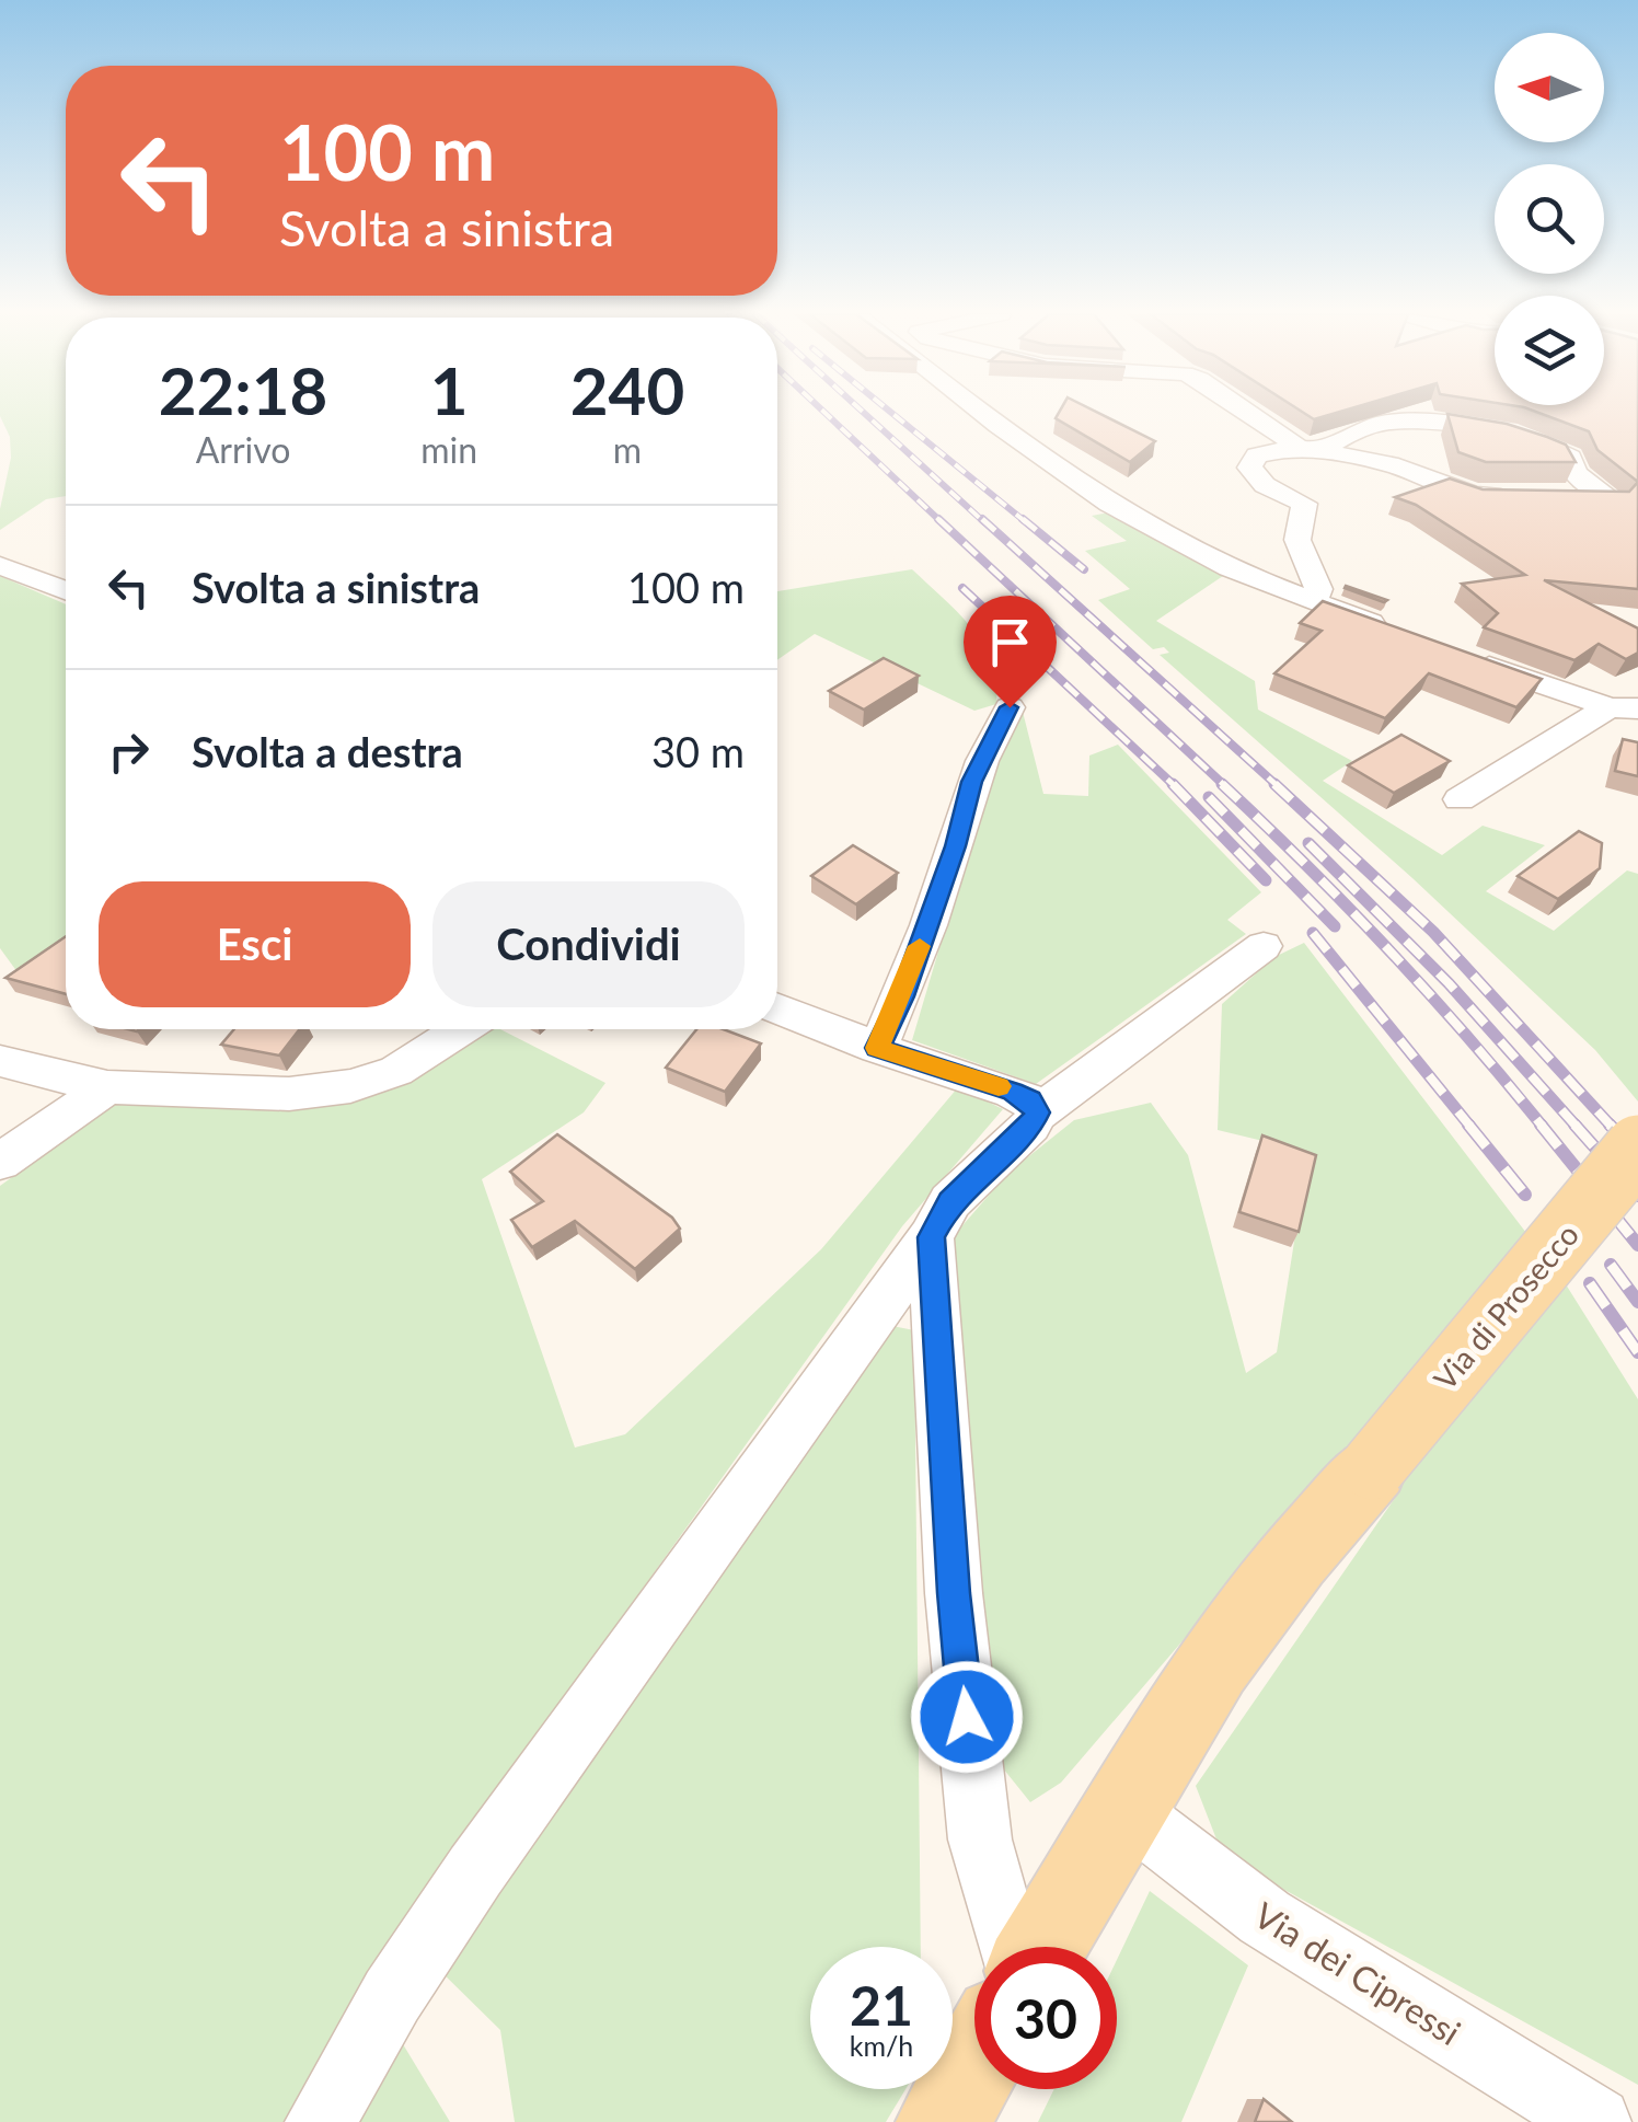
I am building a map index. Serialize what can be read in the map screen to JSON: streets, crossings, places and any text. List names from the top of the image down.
{
  "streets": {
    "main road": ["Via di Prosecco"],
    "street": ["Via dei Cipressi"]
  },
  "crossings": [
    ["Via di Prosecco", "Via dei Cipressi"]
  ],
  "north": "left",
  "page": {
    "turn": ["100 m", "Svolta a sinistra"],
    "eta": [
      "22:18",
      "Arrivo",
      "1",
      "min",
      "240",
      "m"
    ],
    "list": [
      {
        "name": "Svolta a sinistra",
        "value": "100 m"
      },
      {
        "name": "Svolta a destra",
        "value": "30 m"
      }
    ],
    "buttons": ["Esci", "Condividi"],
    "speed": "21 km/h",
    "limit": "30"
  }
}
